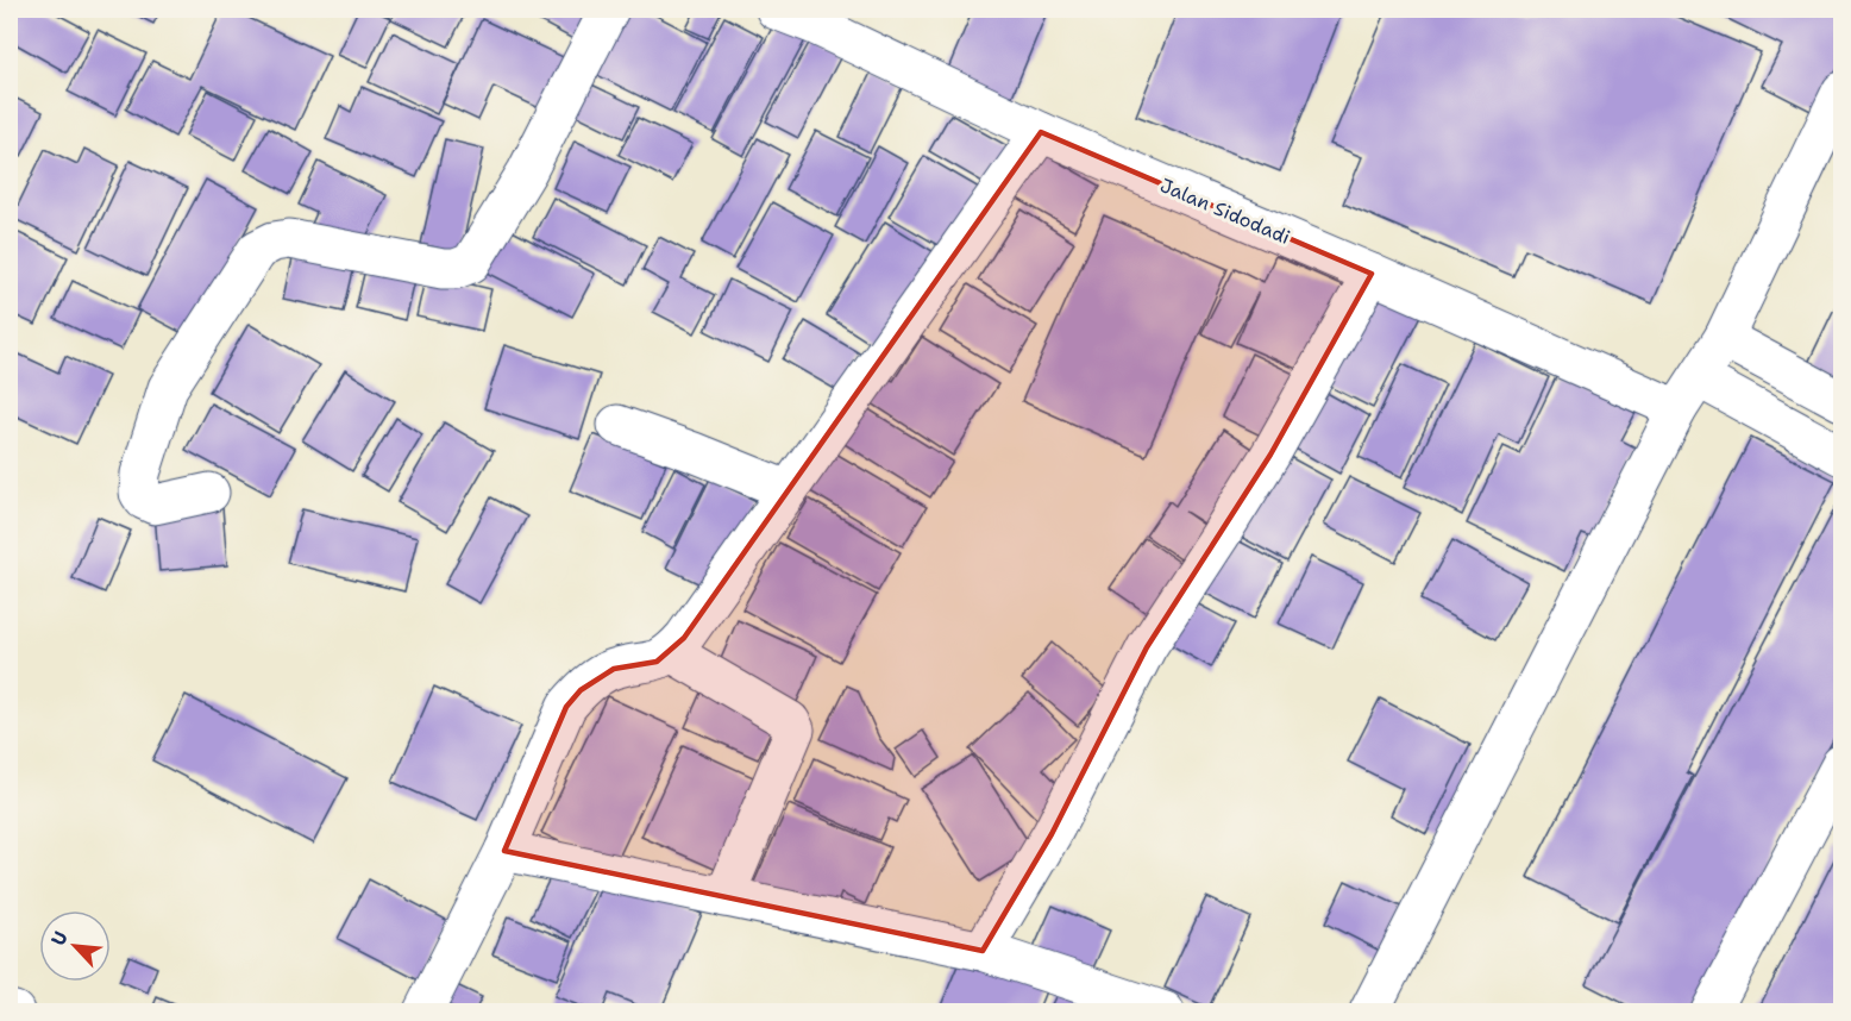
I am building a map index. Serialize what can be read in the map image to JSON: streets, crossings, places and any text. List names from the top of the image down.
{
  "streets": {
    "street": ["Jalan Sidodadi"]
  },
  "north": "top left"
}
